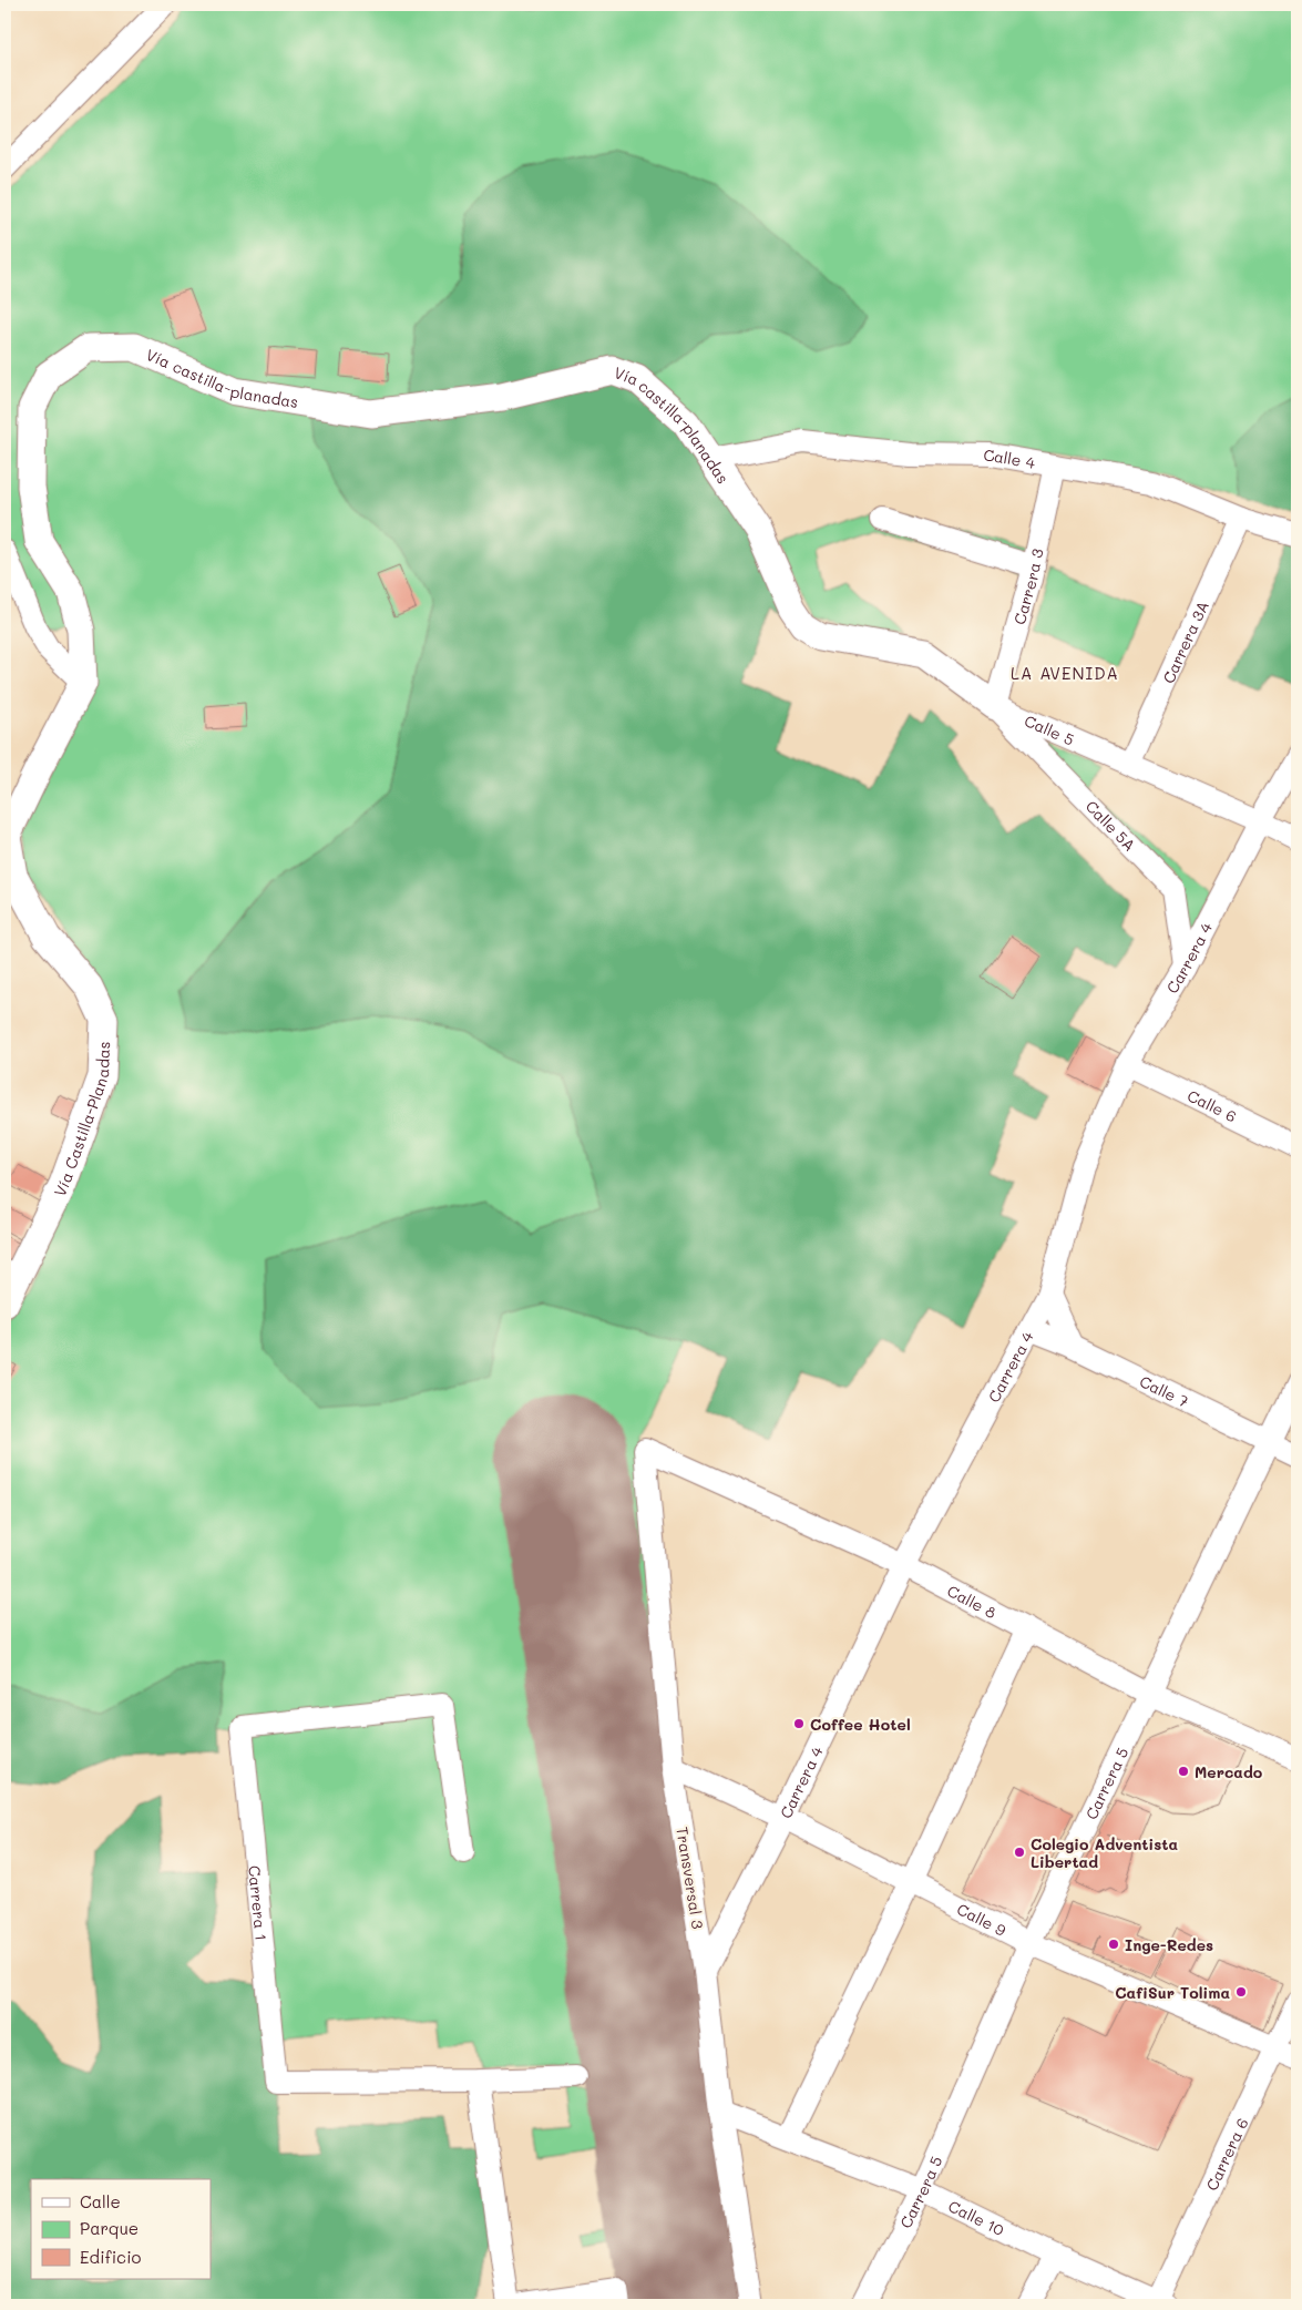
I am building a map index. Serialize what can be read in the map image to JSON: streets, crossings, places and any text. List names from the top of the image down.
{
  "streets": {
    "main road": ["Vía castilla-planadas", "Calle 5", "Vía Castilla-Planadas"],
    "street": [
      "Calle 4",
      "Carrera 3",
      "Carrera 3A",
      "Calle 5A",
      "Carrera 4",
      "Calle 6",
      "Calle 7",
      "Calle 8",
      "Carrera 5",
      "Transversal 3",
      "Carrera 1",
      "Calle 9",
      "Carrera 6",
      "Calle 10"
    ]
  },
  "crossings": [
    ["Vía castilla-planadas", "Calle 4"],
    ["Vía castilla-planadas", "Calle 5"],
    ["Vía castilla-planadas", "Vía Castilla-Planadas"],
    ["Calle 4", "Carrera 3"],
    ["Calle 4", "Carrera 3A"],
    ["Carrera 3", "Calle 5"],
    ["Carrera 3", "Calle 5A"],
    ["Carrera 3A", "Calle 5"],
    ["Calle 5", "Calle 5A"],
    ["Calle 5", "Carrera 4"],
    ["Calle 5A", "Carrera 4"],
    ["Carrera 4", "Calle 6"],
    ["Carrera 4", "Calle 7"],
    ["Carrera 4", "Calle 8"],
    ["Carrera 4", "Transversal 3"],
    ["Carrera 4", "Calle 9"],
    ["Calle 7", "Carrera 5"],
    ["Calle 8", "Carrera 5"],
    ["Calle 8", "Transversal 3"],
    ["Carrera 5", "Calle 9"],
    ["Carrera 5", "Calle 10"],
    ["Transversal 3", "Calle 9"],
    ["Transversal 3", "Calle 10"],
    ["Calle 9", "Carrera 6"],
    ["Carrera 6", "Calle 10"]
  ],
  "districts": ["LA AVENIDA"],
  "places": [
    "Coffee Hotel",
    "Mercado",
    "Colegio Adventista Libertad",
    "Inge-Redes",
    "CafiSur Tolima"
  ],
  "legend": ["Calle", "Parque", "Edificio"]
}
